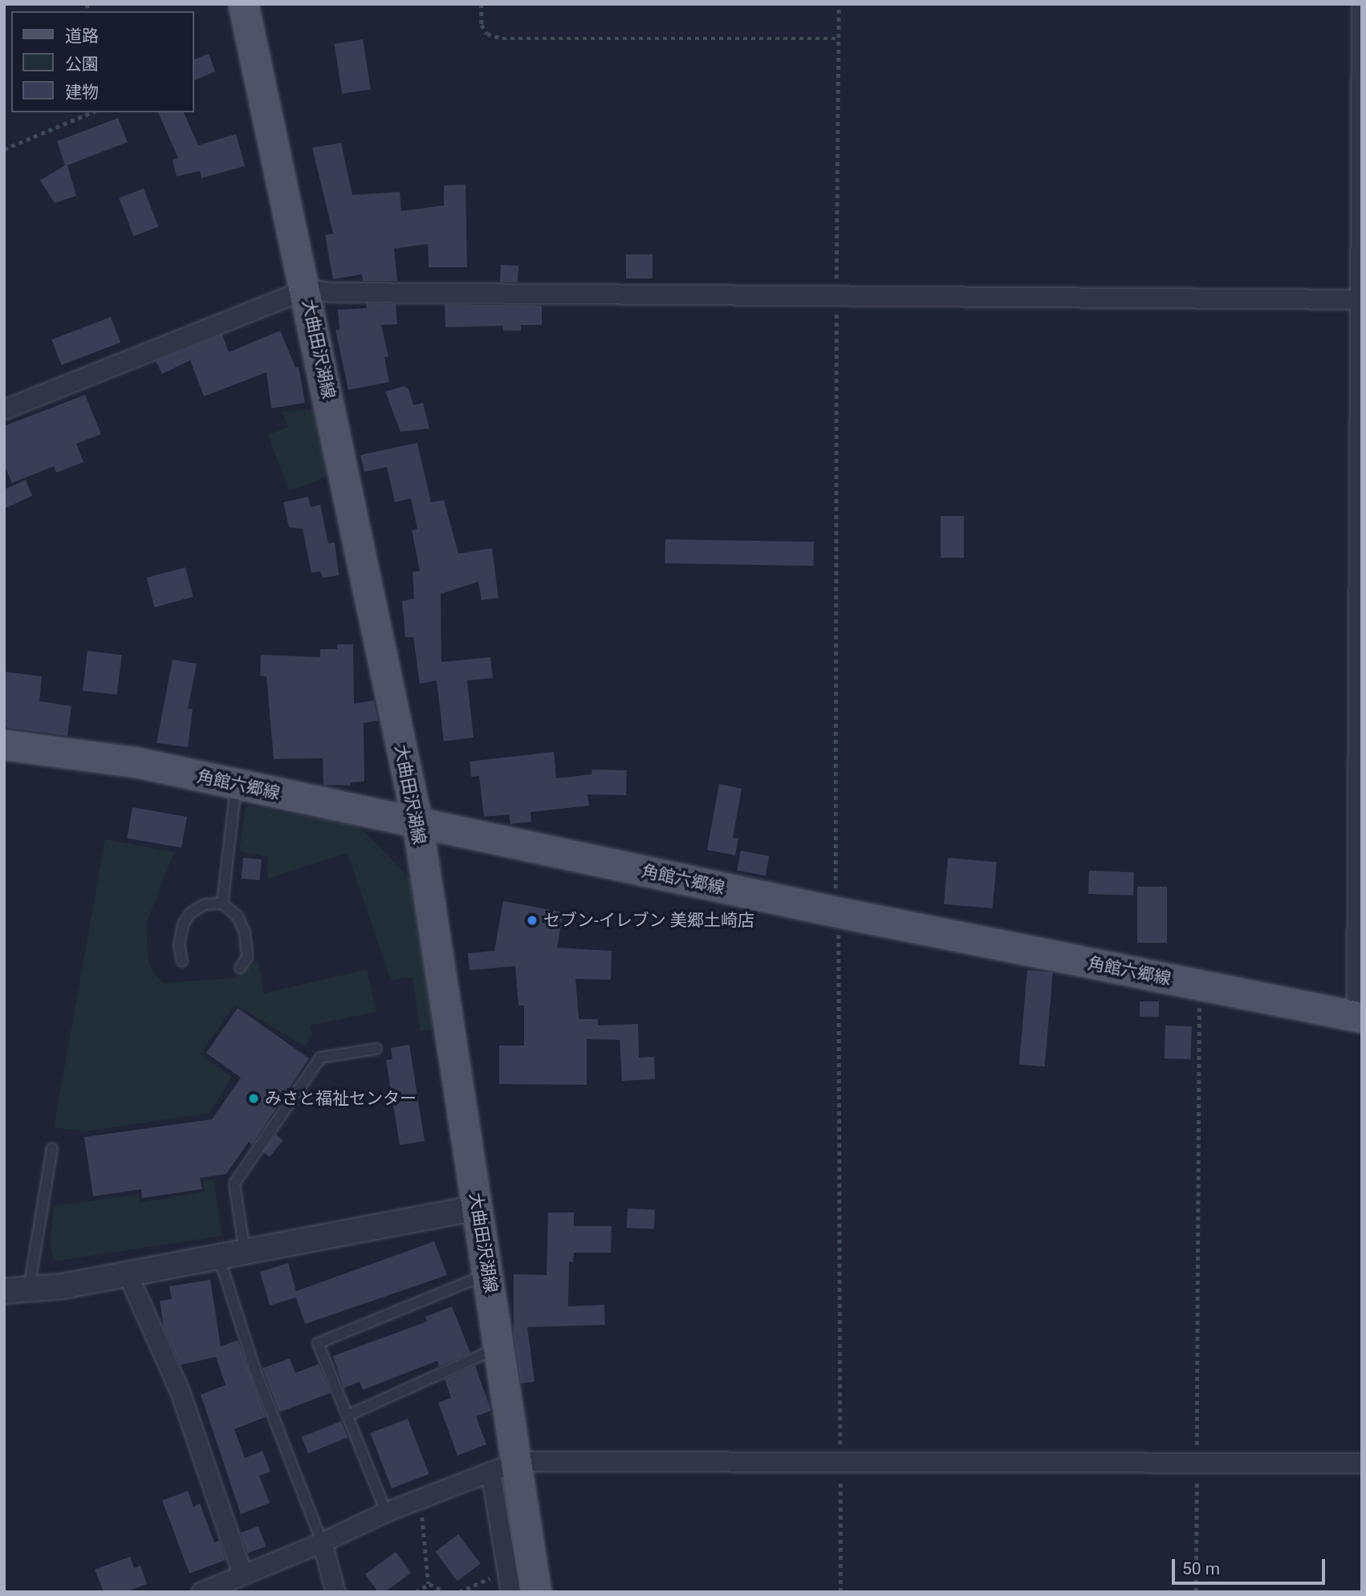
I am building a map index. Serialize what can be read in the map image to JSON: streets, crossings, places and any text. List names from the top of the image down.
{
  "streets": {
    "main road": ["大曲田沢湖線", "角館六郷線"]
  },
  "crossings": [
    ["大曲田沢湖線", "角館六郷線"]
  ],
  "places": ["セブン-イレブン 美郷土崎店", "みさと福祉センター"],
  "legend": ["道路", "公園", "建物"],
  "scale_bar": "50 m"
}
